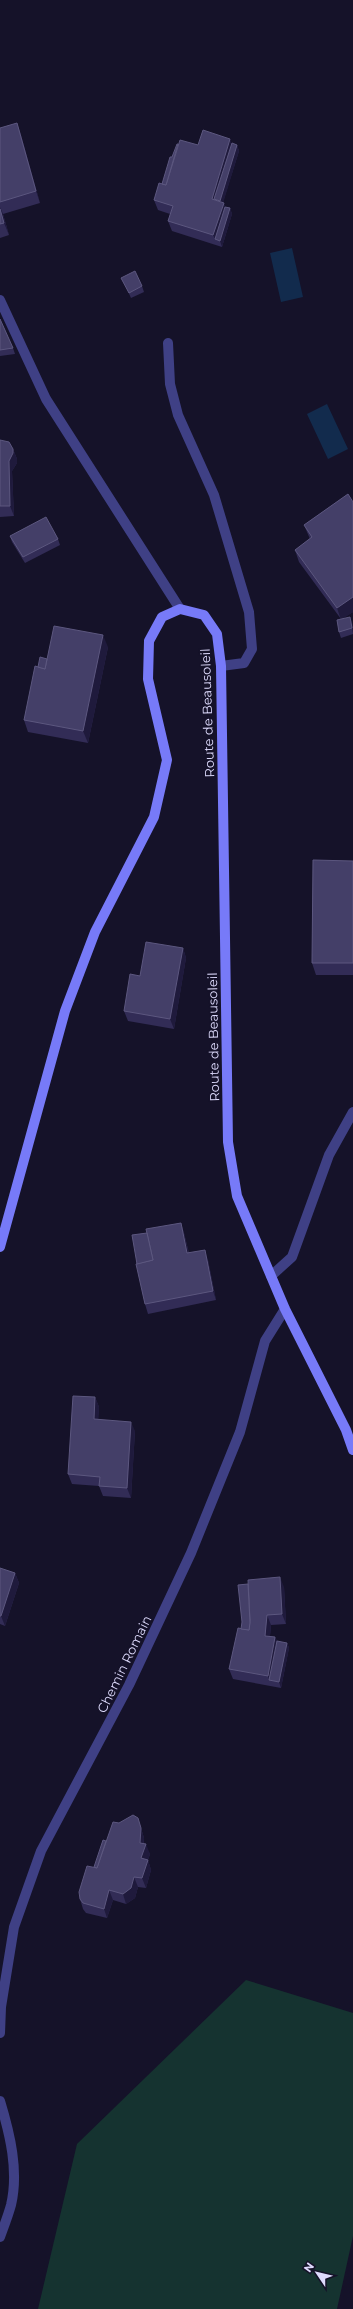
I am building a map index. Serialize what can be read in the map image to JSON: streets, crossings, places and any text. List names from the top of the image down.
{
  "streets": {
    "street": ["Route de Beausoleil", "Chemin Romain"]
  },
  "crossings": [
    ["Route de Beausoleil", "Chemin Romain"]
  ],
  "north": "top left"
}
